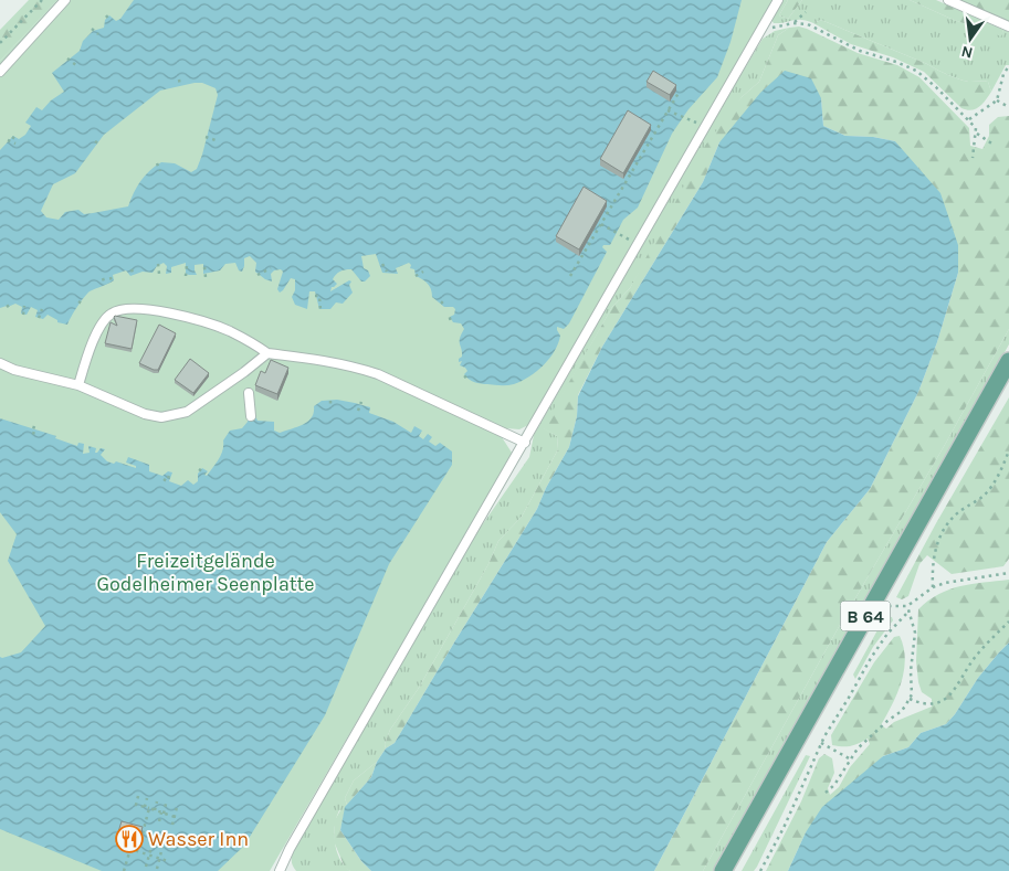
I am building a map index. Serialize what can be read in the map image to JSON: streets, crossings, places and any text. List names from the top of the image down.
{
  "streets": {
    "main road": ["B 64"]
  },
  "parks": ["Freizeitgelände Godelheimer Seenplatte"],
  "places": {
    "restaurant": ["Wasser Inn"]
  },
  "north": "bottom"
}
